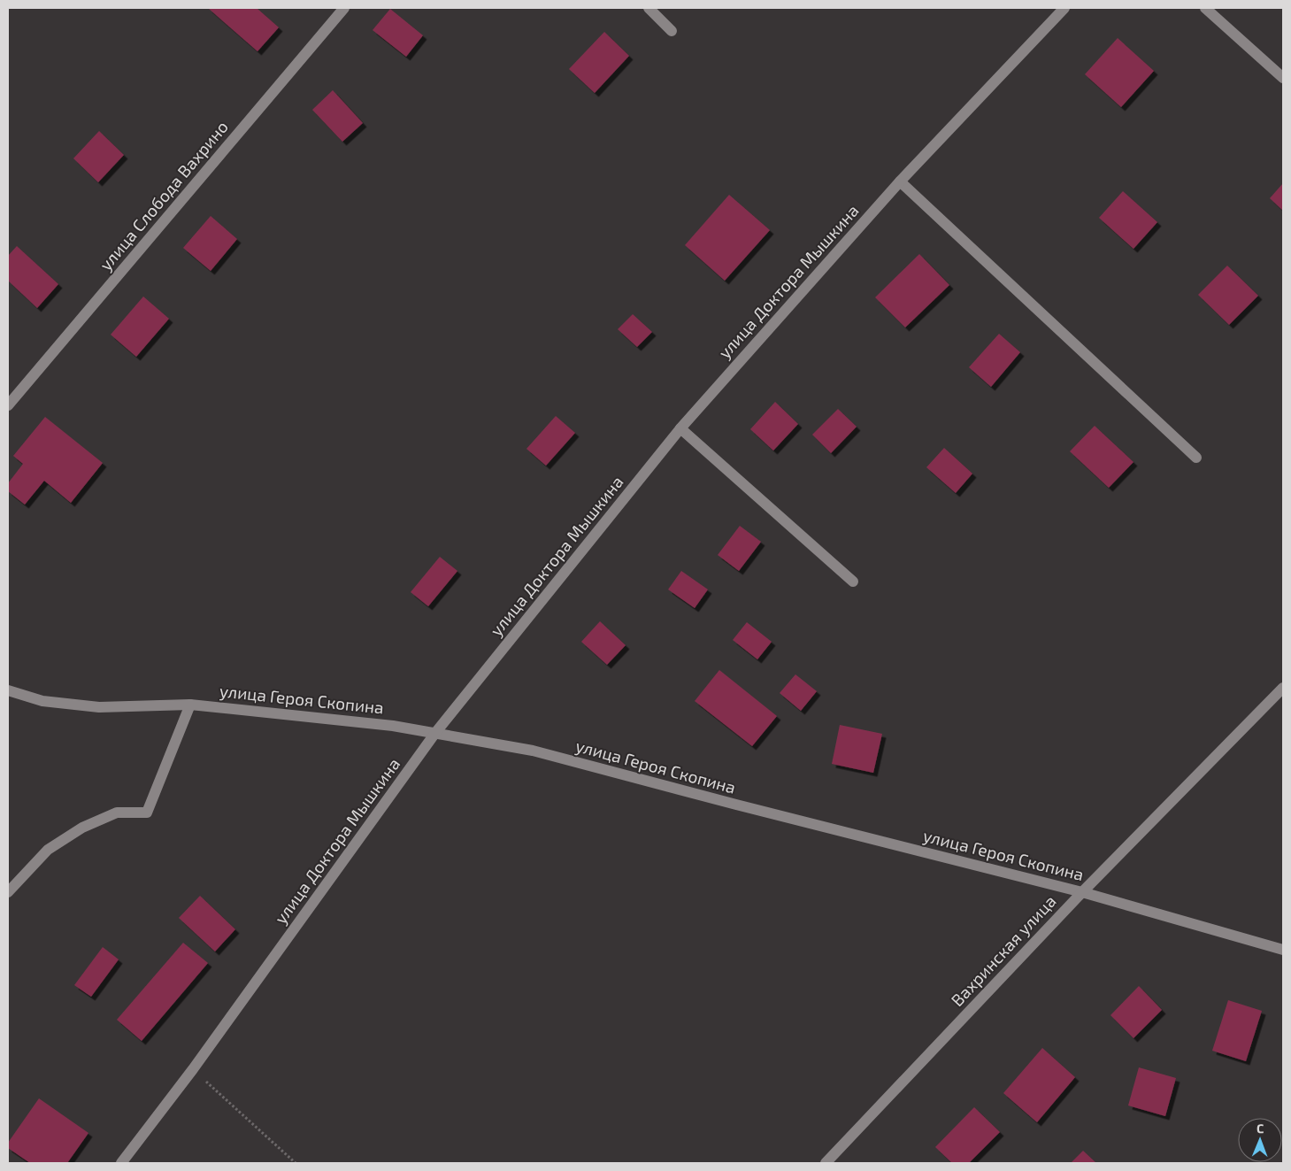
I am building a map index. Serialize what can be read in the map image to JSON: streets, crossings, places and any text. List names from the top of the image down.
{
  "streets": {
    "street": [
      "улица Слобода Вахрино",
      "улица Доктора Мышкина",
      "улица Героя Скопина",
      "Вахринская улица"
    ]
  },
  "crossings": [
    ["улица Доктора Мышкина", "улица Героя Скопина"],
    ["улица Героя Скопина", "Вахринская улица"]
  ],
  "north": "top"
}
